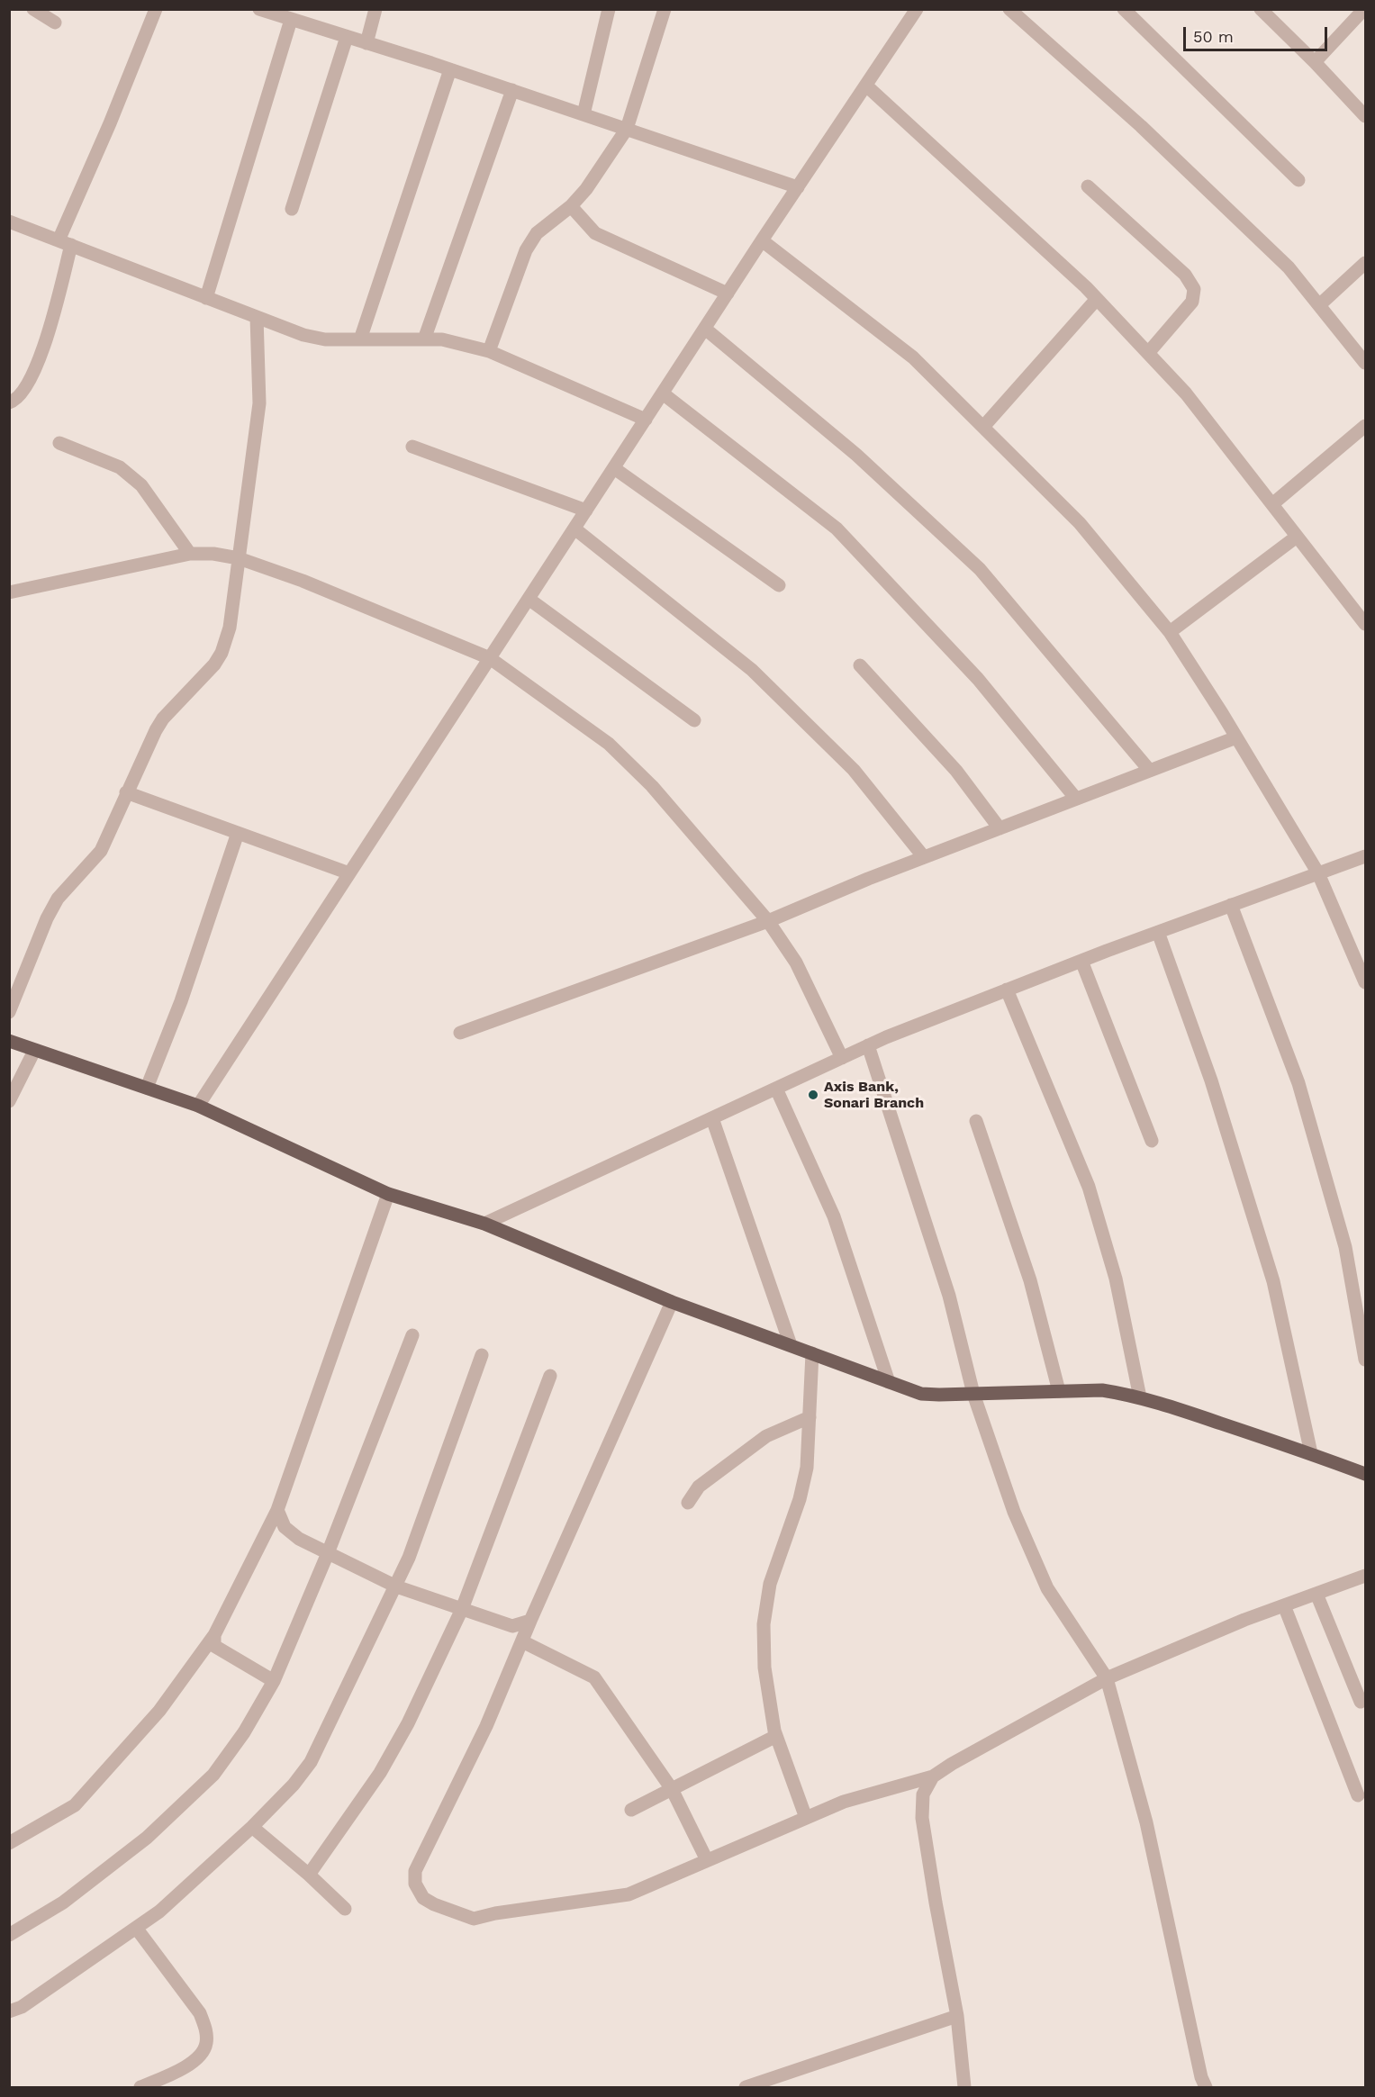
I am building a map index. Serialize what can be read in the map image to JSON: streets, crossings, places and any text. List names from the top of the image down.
{
  "places": ["Axis Bank, Sonari Branch"],
  "scale_bar": "50 m"
}
